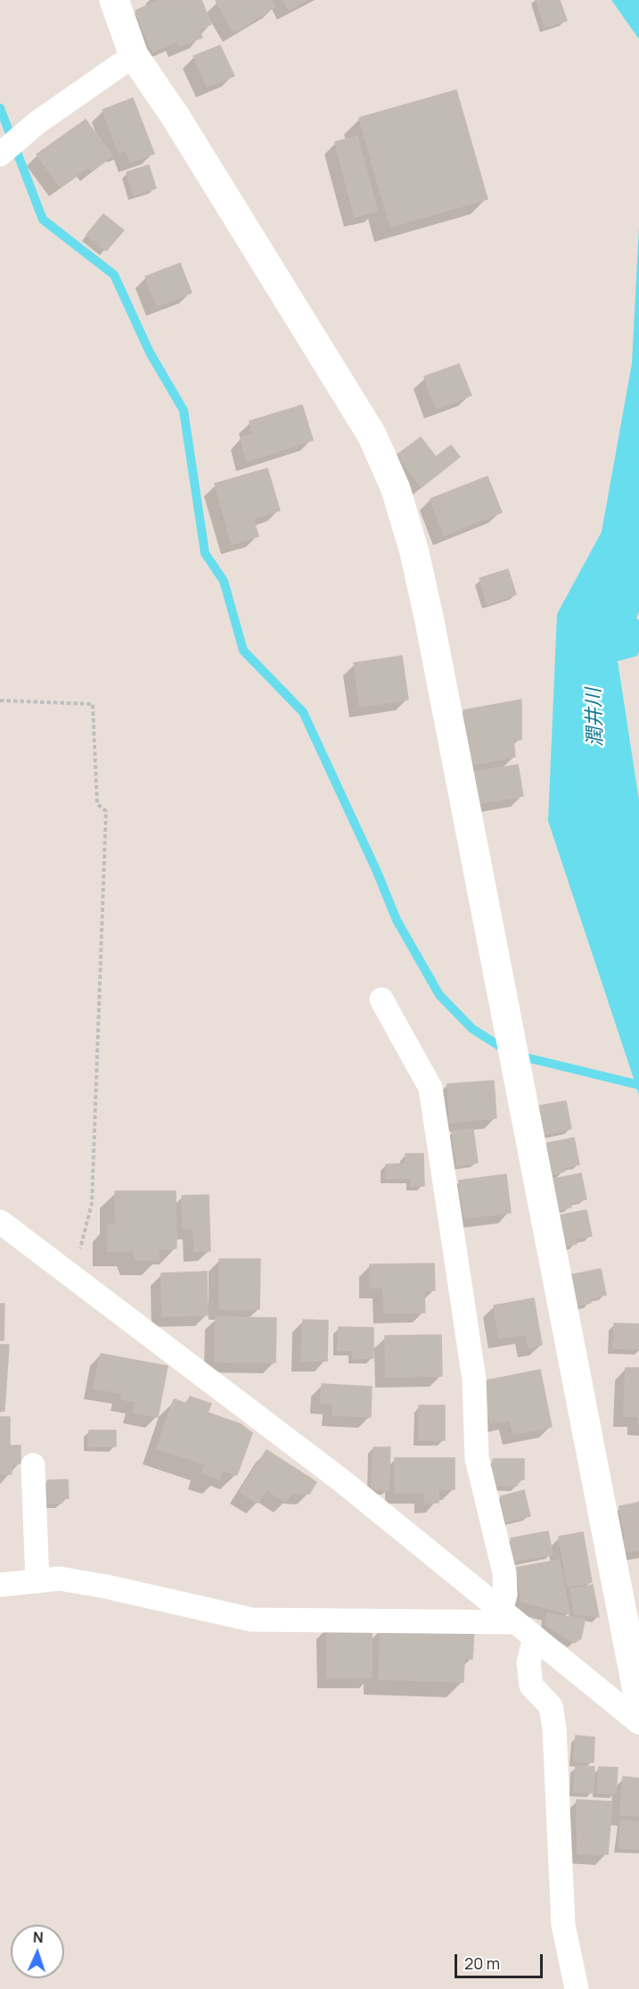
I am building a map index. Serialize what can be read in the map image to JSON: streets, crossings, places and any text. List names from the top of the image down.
{
  "water": ["潤井川"],
  "scale_bar": "20 m",
  "north": "top"
}
